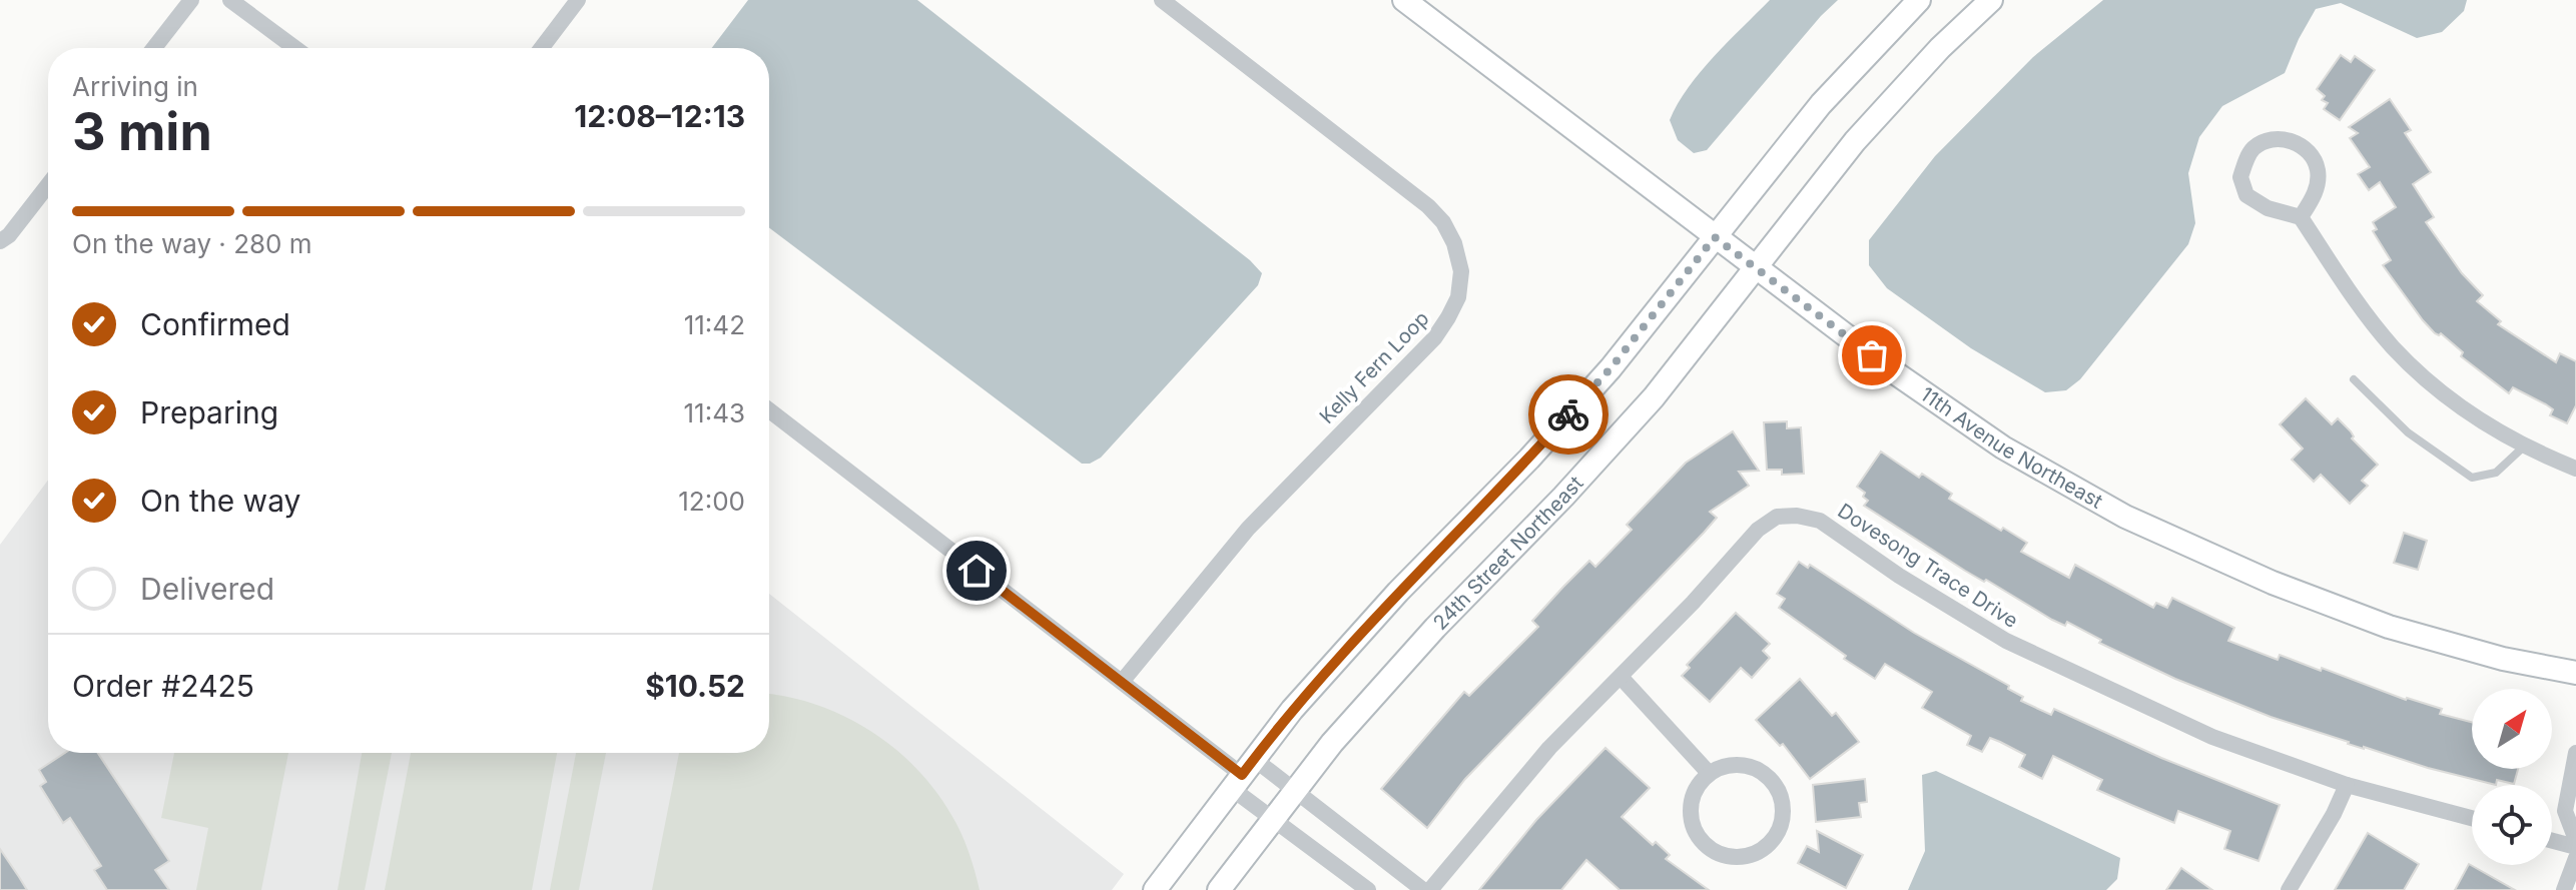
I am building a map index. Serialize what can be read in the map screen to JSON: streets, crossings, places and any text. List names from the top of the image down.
{
  "streets": {
    "street": [
      "Kelly Fern Loop",
      "11th Avenue Northeast",
      "24th Street Northeast",
      "Dovesong Trace Drive"
    ]
  },
  "crossings": [
    ["11th Avenue Northeast", "24th Street Northeast"]
  ],
  "north": "top right",
  "page": {
    "heading": ["3 min", "Arriving in", "12:08–12:13"],
    "panel": ["Order #2425", "$10.52"],
    "bar": "On the way · 280 m",
    "list": [
      ["Confirmed", "11:42"],
      ["Preparing", "11:43"],
      ["On the way", "12:00"],
      "Delivered"
    ]
  }
}
